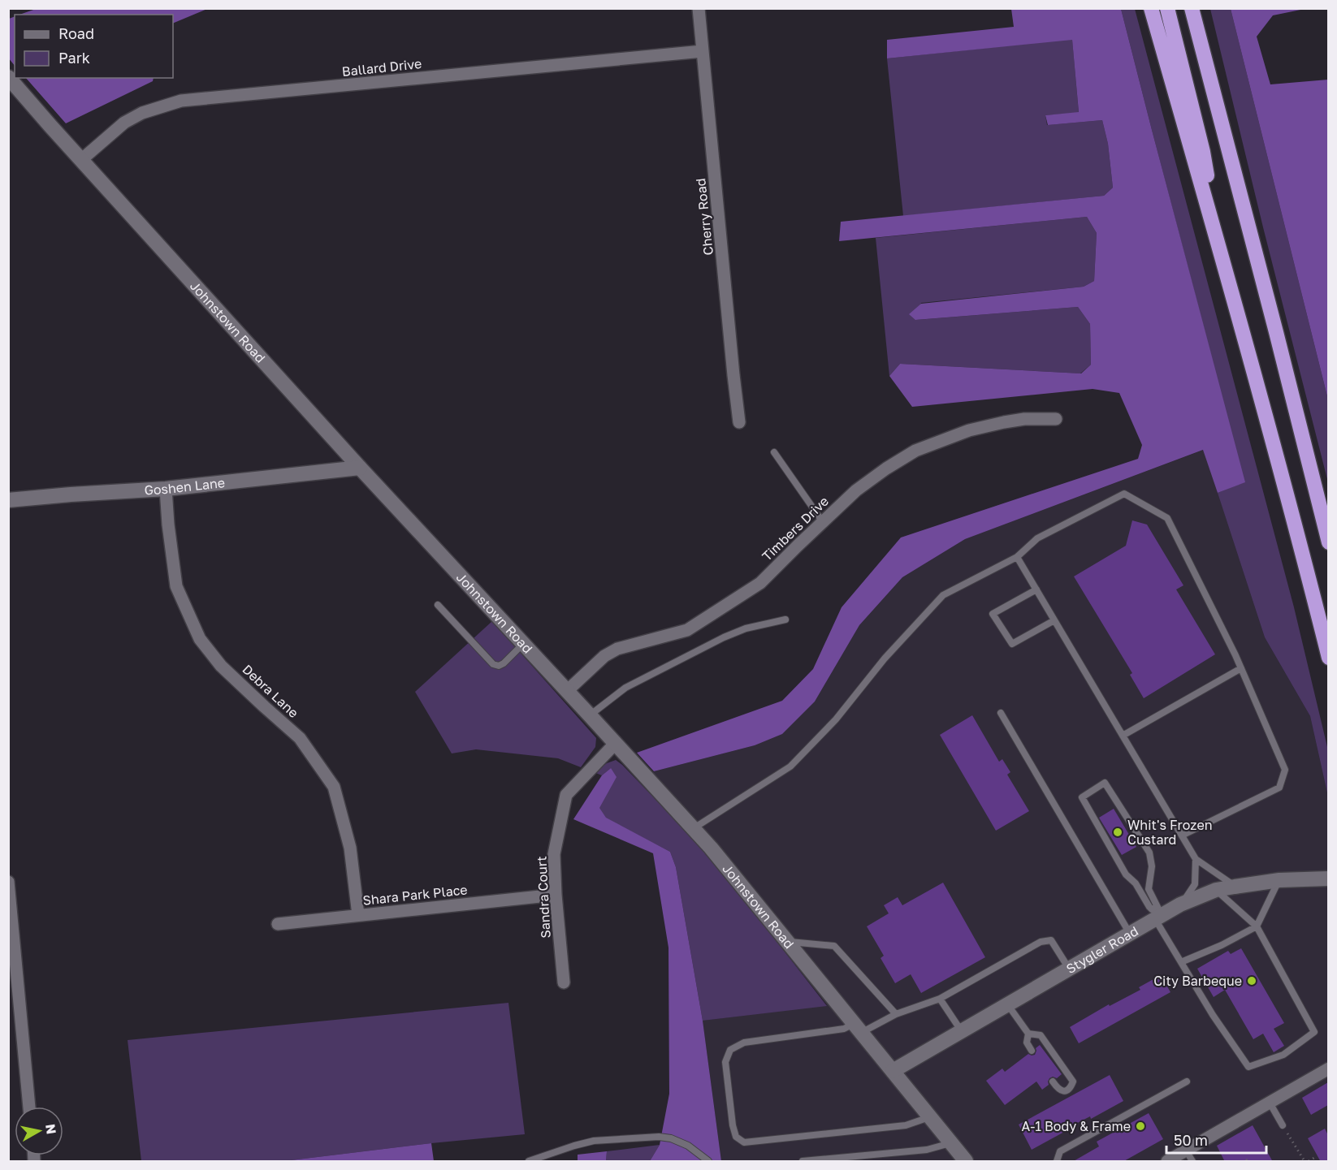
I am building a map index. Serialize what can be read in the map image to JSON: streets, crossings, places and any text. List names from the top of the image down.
{
  "streets": {
    "main road": ["Johnstown Road", "Goshen Lane", "Stygler Road"],
    "street": [
      "Ballard Drive",
      "Cherry Road",
      "Timbers Drive",
      "Debra Lane",
      "Shara Park Place",
      "Sandra Court"
    ]
  },
  "crossings": [
    ["Ballard Drive", "Cherry Road"],
    ["Ballard Drive", "Johnstown Road"],
    ["Johnstown Road", "Goshen Lane"],
    ["Johnstown Road", "Timbers Drive"],
    ["Johnstown Road", "Sandra Court"],
    ["Johnstown Road", "Stygler Road"],
    ["Goshen Lane", "Debra Lane"],
    ["Debra Lane", "Shara Park Place"],
    ["Shara Park Place", "Sandra Court"]
  ],
  "places": ["Whit's Frozen Custard", "City Barbeque", "A-1 Body & Frame"],
  "legend": ["Road", "Park"],
  "scale_bar": "50 m",
  "north": "right"
}
